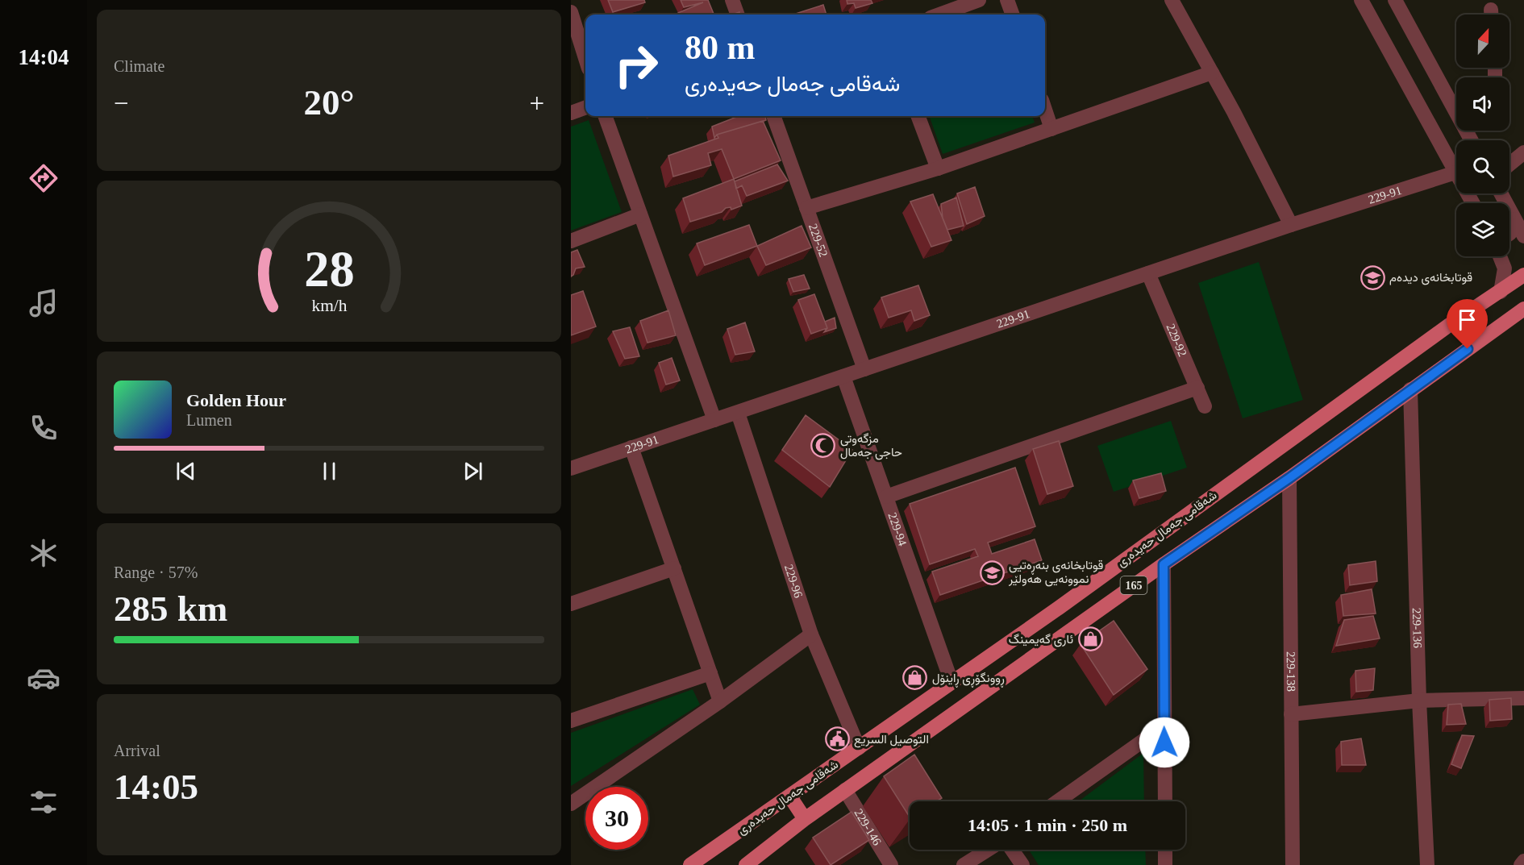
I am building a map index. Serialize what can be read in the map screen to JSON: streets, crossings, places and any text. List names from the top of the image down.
{
  "streets": {
    "main road": ["شەقامی جەمال حەیدەری", "165"],
    "street": [
      "229-91",
      "229-52",
      "229-92",
      "229-94",
      "229-96",
      "229-136",
      "229-138",
      "229-146"
    ]
  },
  "crossings": [
    ["229-91", "229-52"],
    ["229-91", "229-92"],
    ["229-91", "229-94"],
    ["229-91", "229-96"],
    ["شەقامی جەمال حەیدەری", "229-94"],
    ["شەقامی جەمال حەیدەری", "229-96"],
    ["165", "229-136"],
    ["165", "229-138"],
    ["165", "229-146"]
  ],
  "places": {
    "school or university": ["قوتابخانەی دیدەم", "قوتابخانەی بنەڕەتیی نموونەیی هەولێر"],
    "mosque": ["مزگەوتی حاجی جەمال"],
    "shop": ["ئاری گەیمینگ", "ڕوونگۆڕی ڕاینۆل"],
    "public building": ["التوصيل السريع"]
  },
  "north": "top",
  "page": {
    "tabs": "14:04",
    "tile": [
      "Climate",
      ["Range · 57%", "285 km"],
      ["Arrival", "14:05"]
    ],
    "turn": ["80 m", "شەقامی جەمال حەیدەری"],
    "heat": ["−", "20°", "+"],
    "song": ["Golden Hour", "Lumen"],
    "limit": "30",
    "trip": "14:05 · 1 min · 250 m",
    "gauge": ["28", "km/h"]
  }
}
